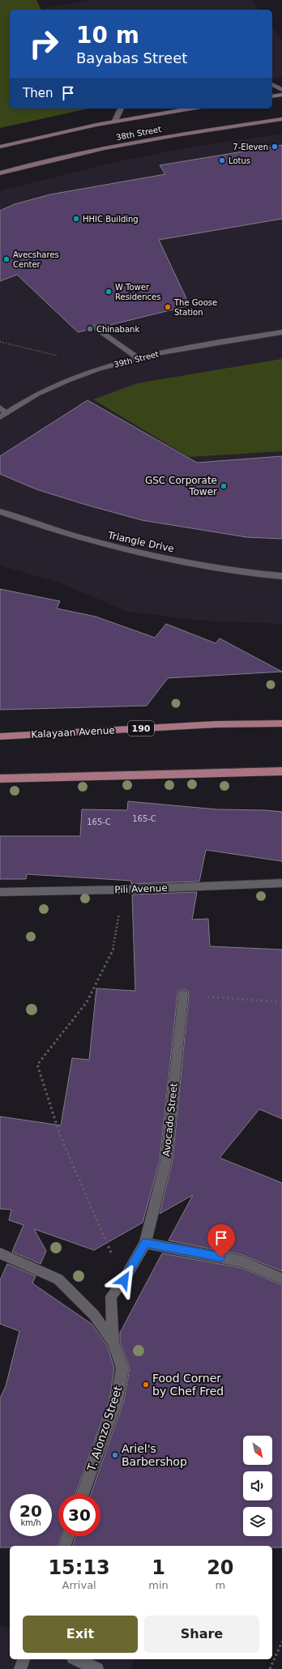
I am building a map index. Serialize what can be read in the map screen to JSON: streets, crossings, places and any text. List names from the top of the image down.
{
  "streets": {
    "main road": ["38th Street", "190", "Kalayaan Avenue"],
    "street": [
      "39th Street",
      "Triangle Drive",
      "Pili Avenue",
      "Avocado Street",
      "T. Alonzo Street"
    ]
  },
  "crossings": [
    ["Avocado Street", "T. Alonzo Street"]
  ],
  "places": [
    "7-Eleven",
    "Lotus",
    "HHIC Building",
    "Avecshares Center",
    "W Tower Residences",
    "The Goose Station",
    "Chinabank",
    "GSC Corporate Tower",
    "Food Corner by Chef Fred",
    "Ariel's Barbershop"
  ],
  "house_numbers": ["165-C", "165-C"],
  "north": "bottom right",
  "page": {
    "turn": ["10 m", "Bayabas Street"],
    "then": "Then",
    "speed": "20 km/h",
    "limit": "30",
    "eta": [
      "15:13",
      "Arrival",
      "1",
      "min",
      "20",
      "m"
    ],
    "buttons": ["Exit", "Share"]
  }
}
